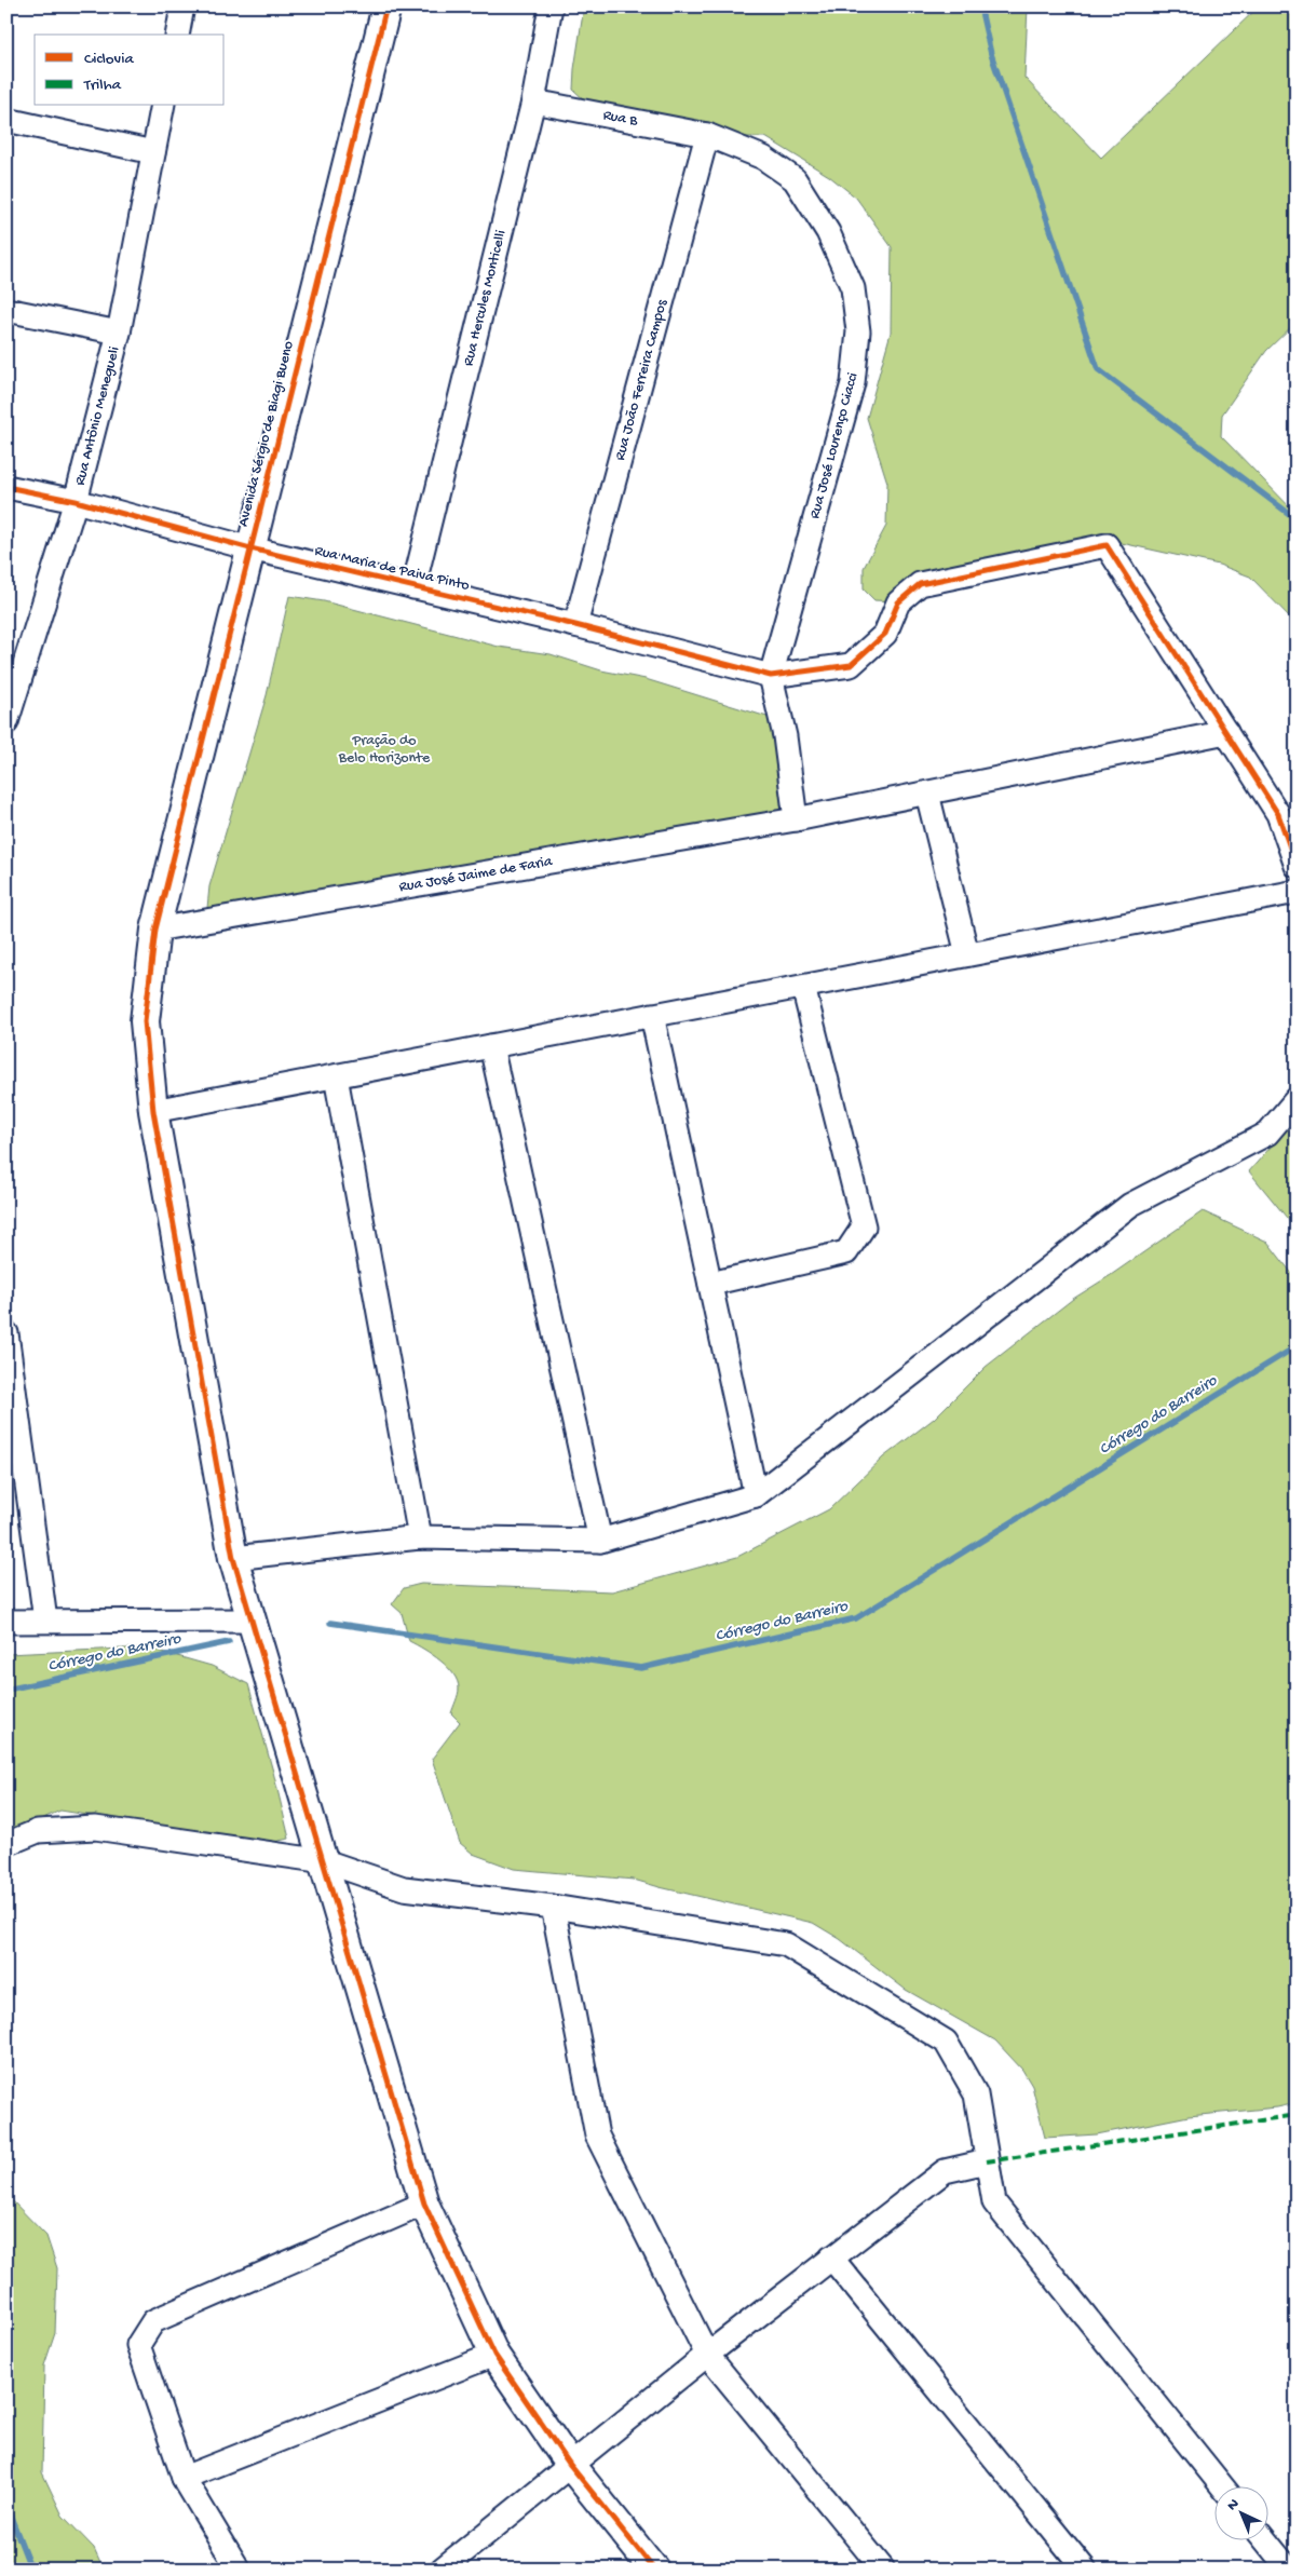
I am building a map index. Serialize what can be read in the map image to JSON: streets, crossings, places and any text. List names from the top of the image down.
{
  "streets": {
    "street": [
      "Rua B",
      "Rua Hercules Monticelli",
      "Rua João Ferreira Campos",
      "Rua Antônio Menegueli",
      "Avenida Sérgio de Biagi Bueno",
      "Rua José Lourenço Ciacci",
      "Rua Maria de Paiva Pinto",
      "Rua José Jaime de Faria"
    ]
  },
  "crossings": [
    ["Rua B", "Rua Hercules Monticelli"],
    ["Rua B", "Rua João Ferreira Campos"],
    ["Rua B", "Rua José Lourenço Ciacci"],
    ["Rua Hercules Monticelli", "Rua Maria de Paiva Pinto"],
    ["Rua João Ferreira Campos", "Rua José Lourenço Ciacci"],
    ["Rua João Ferreira Campos", "Rua Maria de Paiva Pinto"],
    ["Rua Antônio Menegueli", "Rua Maria de Paiva Pinto"],
    ["Avenida Sérgio de Biagi Bueno", "Rua Maria de Paiva Pinto"],
    ["Avenida Sérgio de Biagi Bueno", "Rua José Jaime de Faria"],
    ["Rua José Lourenço Ciacci", "Rua Maria de Paiva Pinto"],
    ["Rua José Lourenço Ciacci", "Rua José Jaime de Faria"]
  ],
  "water": ["Córrego do Barreiro"],
  "parks": ["Pração do Belo Horizonte"],
  "legend": ["Ciclovia", "Trilha"],
  "north": "top left"
}
